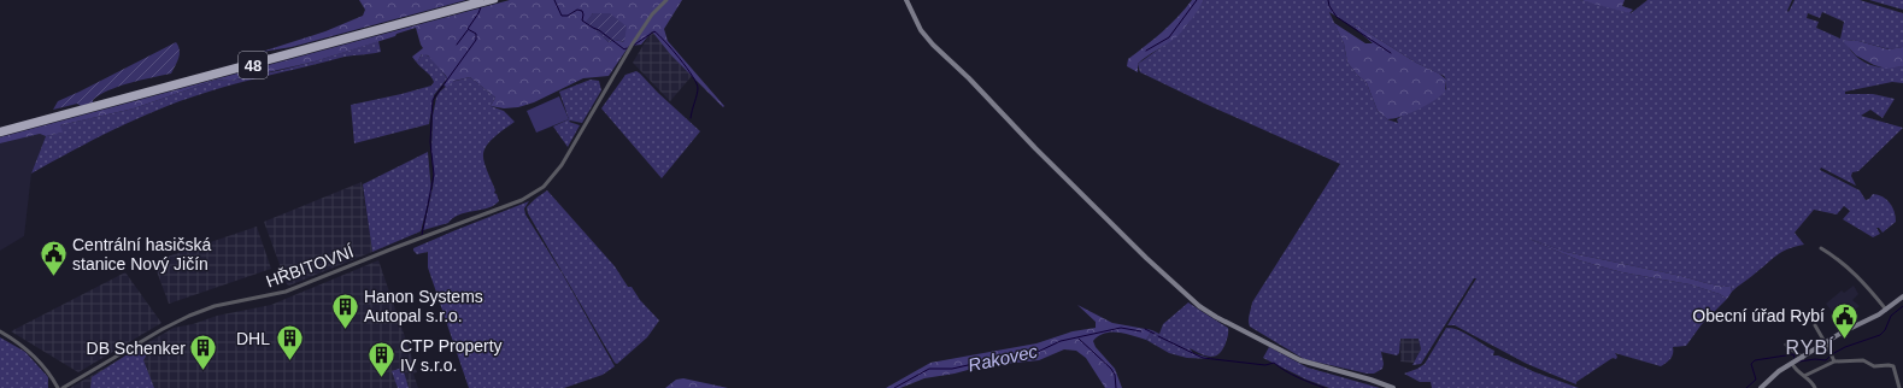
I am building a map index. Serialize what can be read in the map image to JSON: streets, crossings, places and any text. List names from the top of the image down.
{
  "streets": {
    "highway": ["48"],
    "street": ["HŘBITOVNÍ"]
  },
  "districts": ["RYBÍ"],
  "water": ["Rakovec"],
  "places": {
    "public building": ["Centrální hasičská stanice Nový Jičín", "Obecní úřad Rybí"],
    "building": [
      "Hanon Systems Autopal s.r.o.",
      "DHL",
      "DB Schenker",
      "CTP Property IV s.r.o."
    ]
  }
}
